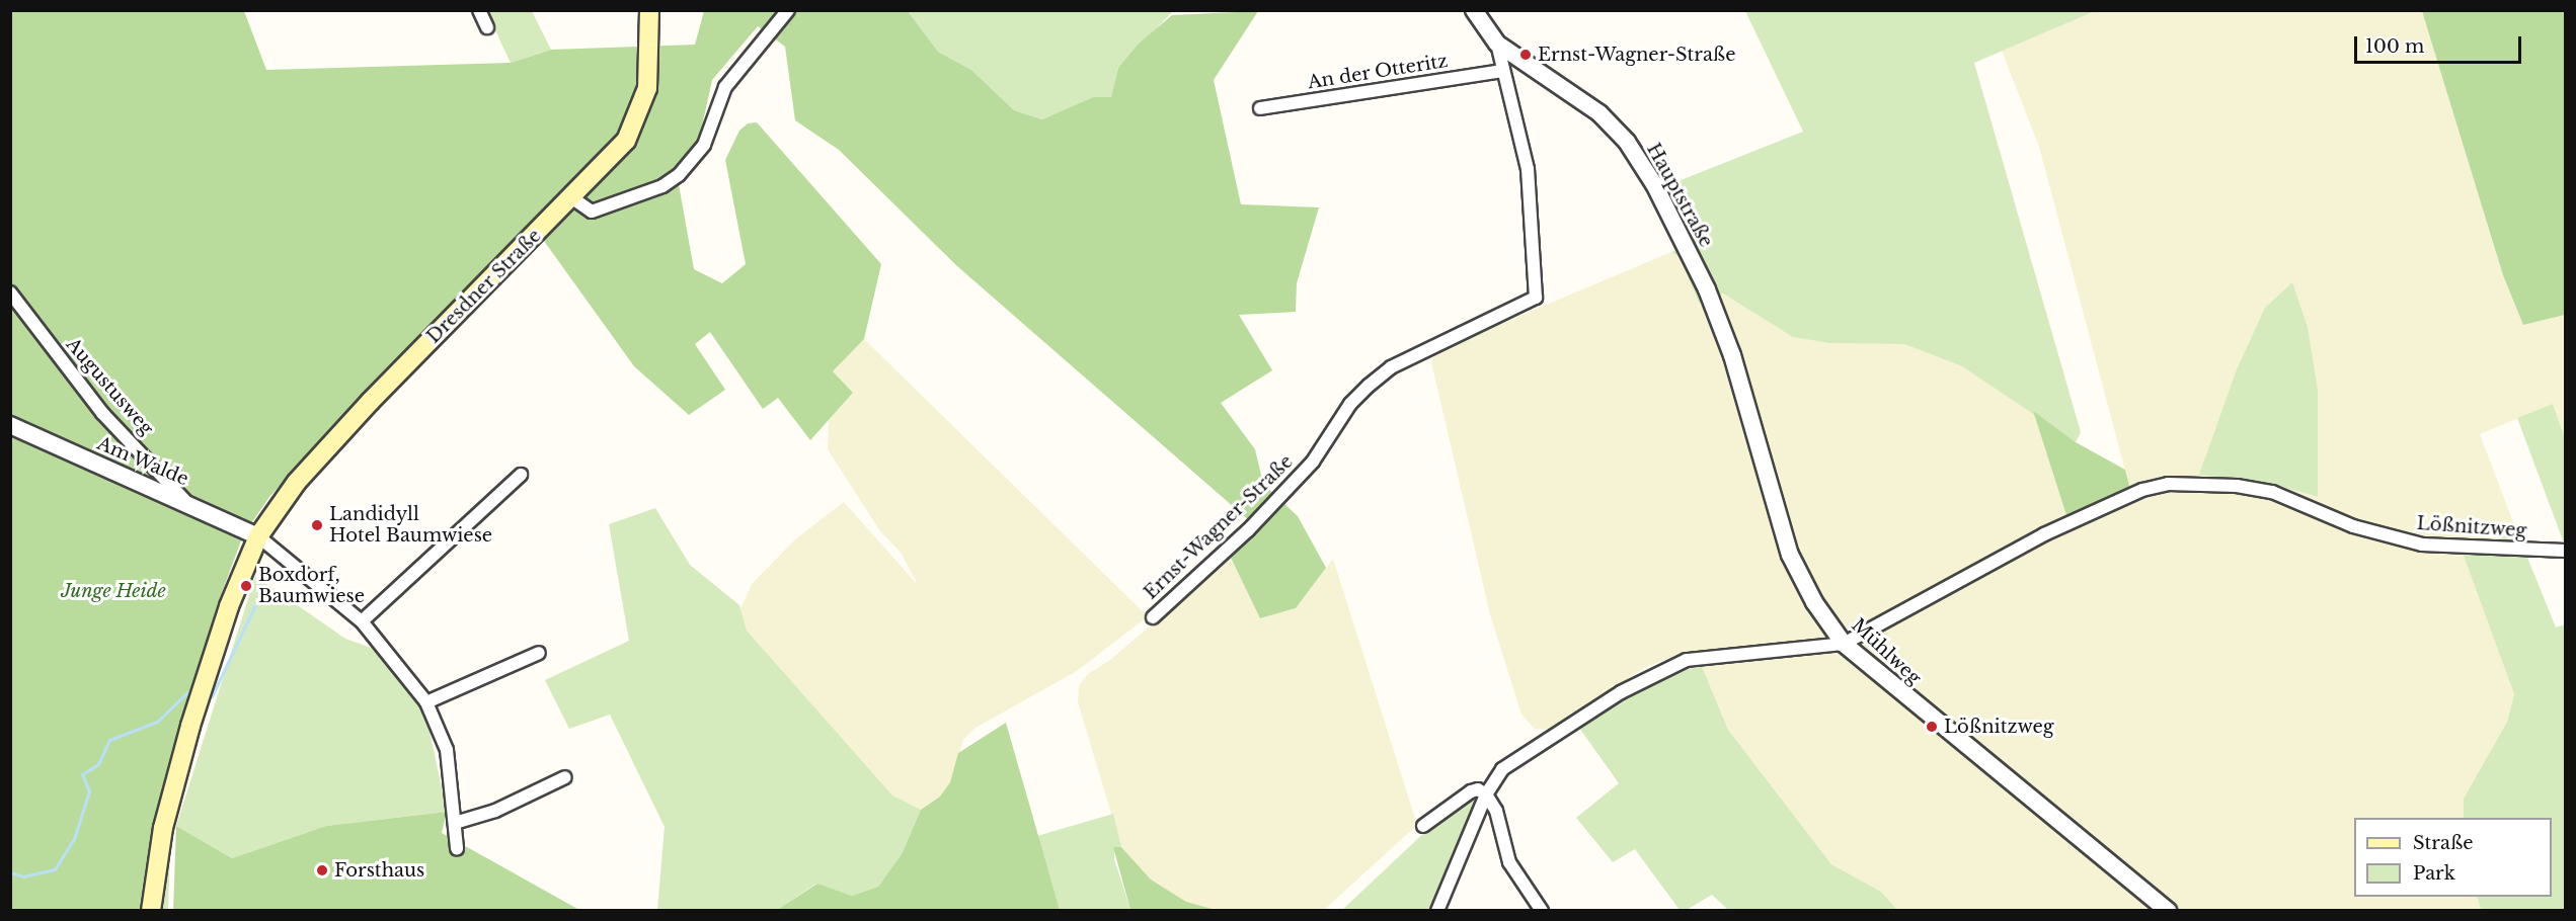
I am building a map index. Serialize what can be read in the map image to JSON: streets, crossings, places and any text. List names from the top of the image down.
{
  "streets": {
    "main road": ["Dresdner Straße"],
    "street": [
      "An der Otteritz",
      "Hauptstraße",
      "Augustusweg",
      "Am Walde",
      "Ernst-Wagner-Straße",
      "Lößnitzweg",
      "Mühlweg"
    ]
  },
  "crossings": [
    ["An der Otteritz", "Ernst-Wagner-Straße"],
    ["Hauptstraße", "Ernst-Wagner-Straße"],
    ["Hauptstraße", "Mühlweg"],
    ["Dresdner Straße", "Am Walde"],
    ["Augustusweg", "Am Walde"],
    ["Lößnitzweg", "Mühlweg"]
  ],
  "parks": ["Junge Heide"],
  "places": [
    "Ernst-Wagner-Straße",
    "Landidyll Hotel Baumwiese",
    "Boxdorf, Baumwiese",
    "Lößnitzweg",
    "Forsthaus"
  ],
  "legend": ["Straße", "Park"],
  "scale_bar": "100 m"
}
